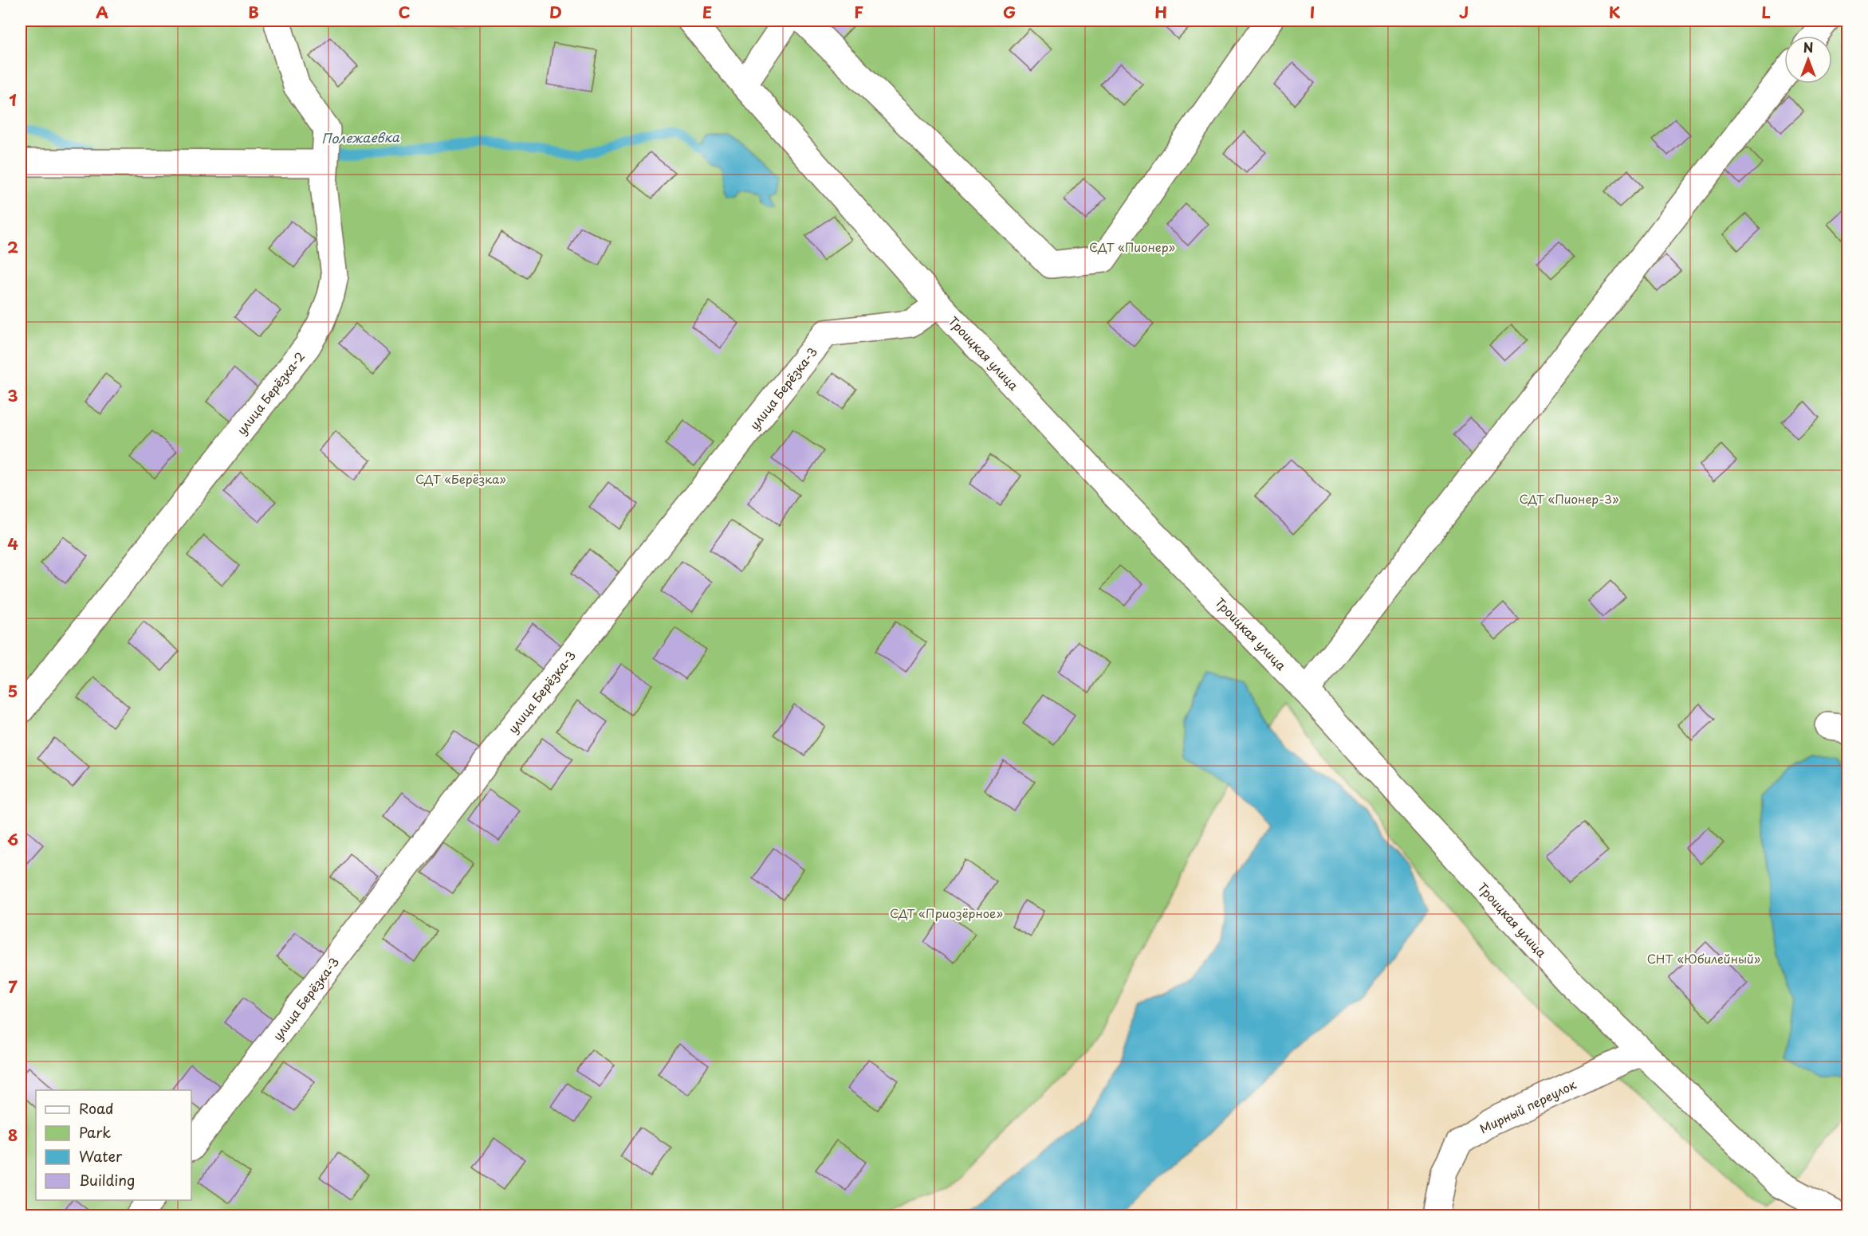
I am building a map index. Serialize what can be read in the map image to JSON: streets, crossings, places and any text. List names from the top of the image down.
{
  "streets": {
    "street": [
      "Троицкая улица",
      "улица Берёзка-3",
      "улица Берёзка-2",
      "Мирный переулок"
    ]
  },
  "crossings": [
    ["Троицкая улица", "улица Берёзка-3"],
    ["Троицкая улица", "Мирный переулок"]
  ],
  "water": ["Полежаевка"],
  "parks": [
    "СДТ «Пионер»",
    "СДТ «Берёзка»",
    "СДТ «Пионер-3»",
    "СДТ «Приозёрное»",
    "СНТ «Юбилейный»"
  ],
  "legend": [
    "Road",
    "Park",
    "Water",
    "Building"
  ],
  "north": "top",
  "grid": {
    "columns": [
      "A",
      "B",
      "C",
      "D",
      "E",
      "F",
      "G",
      "H",
      "I",
      "J",
      "K",
      "L"
    ],
    "rows": [
      "1",
      "2",
      "3",
      "4",
      "5",
      "6",
      "7",
      "8"
    ]
  }
}
